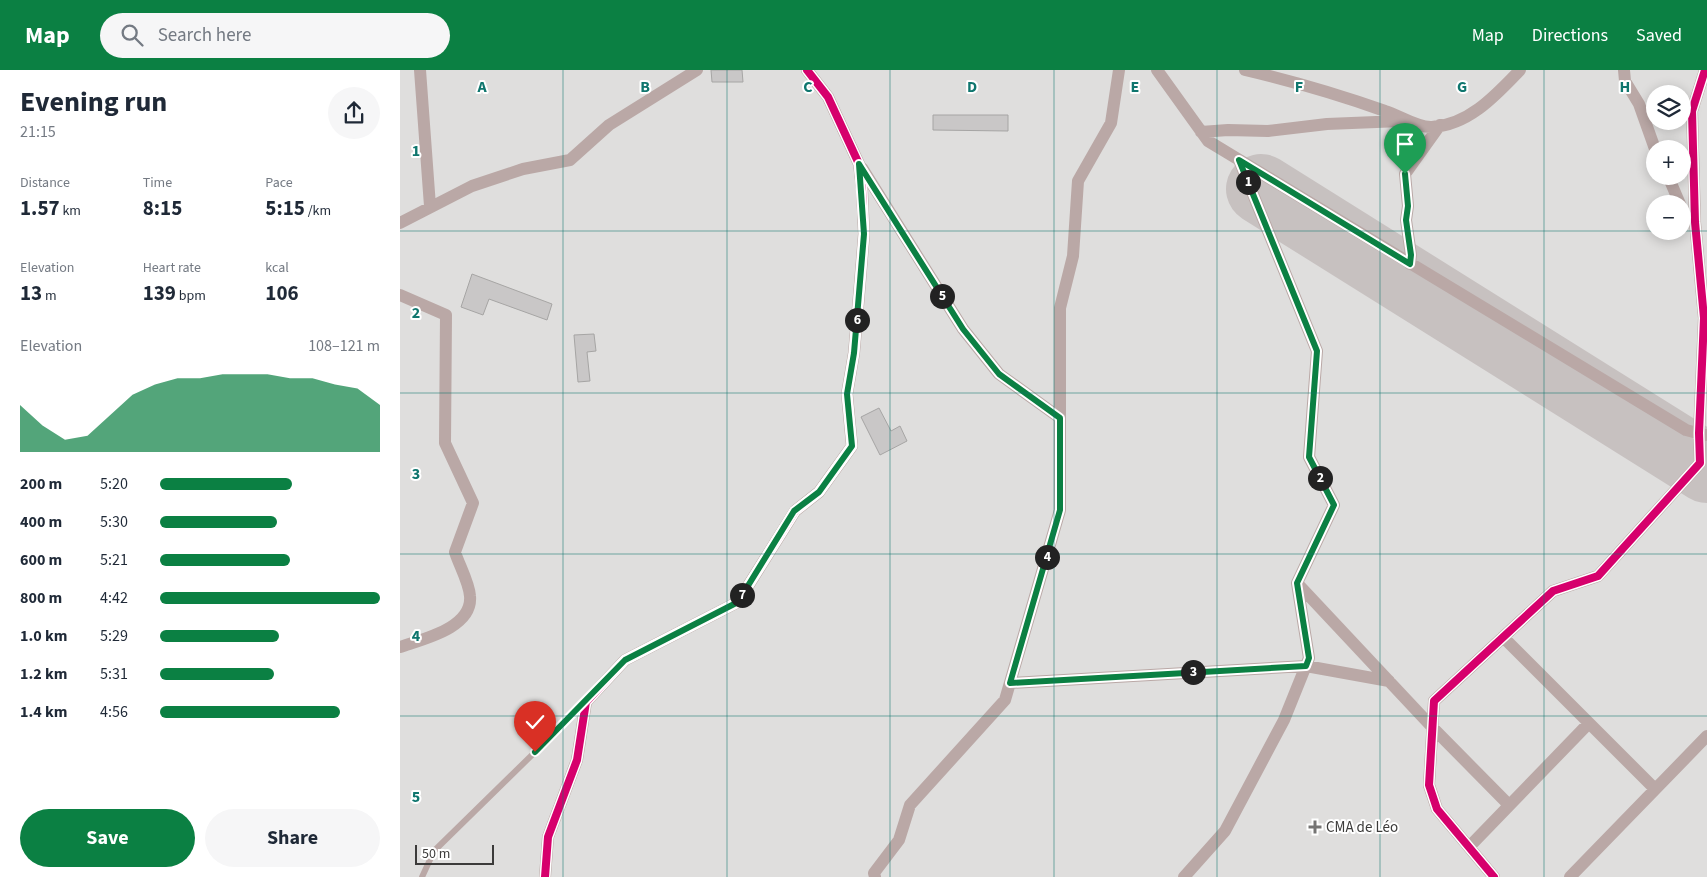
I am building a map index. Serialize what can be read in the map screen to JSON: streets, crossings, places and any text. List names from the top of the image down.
{
  "places": {
    "health": ["CMA de Léo"]
  },
  "scale_bar": "50 m",
  "page": {
    "header": "Map",
    "search": "Search here",
    "nav": ["Map", "Directions", "Saved"],
    "heading": ["Evening run", "21:15"],
    "map_buttons": ["+", "−"],
    "stats": [
      ["Distance", "1.57 km"],
      ["Time", "8:15"],
      ["Pace", "5:15 /km"],
      ["Elevation", "13 m"],
      ["Heart rate", "139 bpm"],
      ["kcal", "106"]
    ],
    "pins": [
      "1",
      "5",
      "6",
      "2",
      "4",
      "7",
      "3"
    ],
    "chart": ["Elevation", "108–121 m"],
    "list": [
      {
        "name": "200 m",
        "note": "5:20"
      },
      {
        "name": "400 m",
        "note": "5:30"
      },
      {
        "name": "600 m",
        "note": "5:21"
      },
      {
        "name": "800 m",
        "note": "4:42"
      },
      {
        "name": "1.0 km",
        "note": "5:29"
      },
      {
        "name": "1.2 km",
        "note": "5:31"
      },
      {
        "name": "1.4 km",
        "note": "4:56"
      }
    ],
    "buttons": ["Save", "Share"],
    "scale": "50 m"
  },
  "grid": {
    "columns": [
      "A",
      "B",
      "C",
      "D",
      "E",
      "F",
      "G",
      "H"
    ],
    "rows": [
      "1",
      "2",
      "3",
      "4",
      "5"
    ]
  }
}
